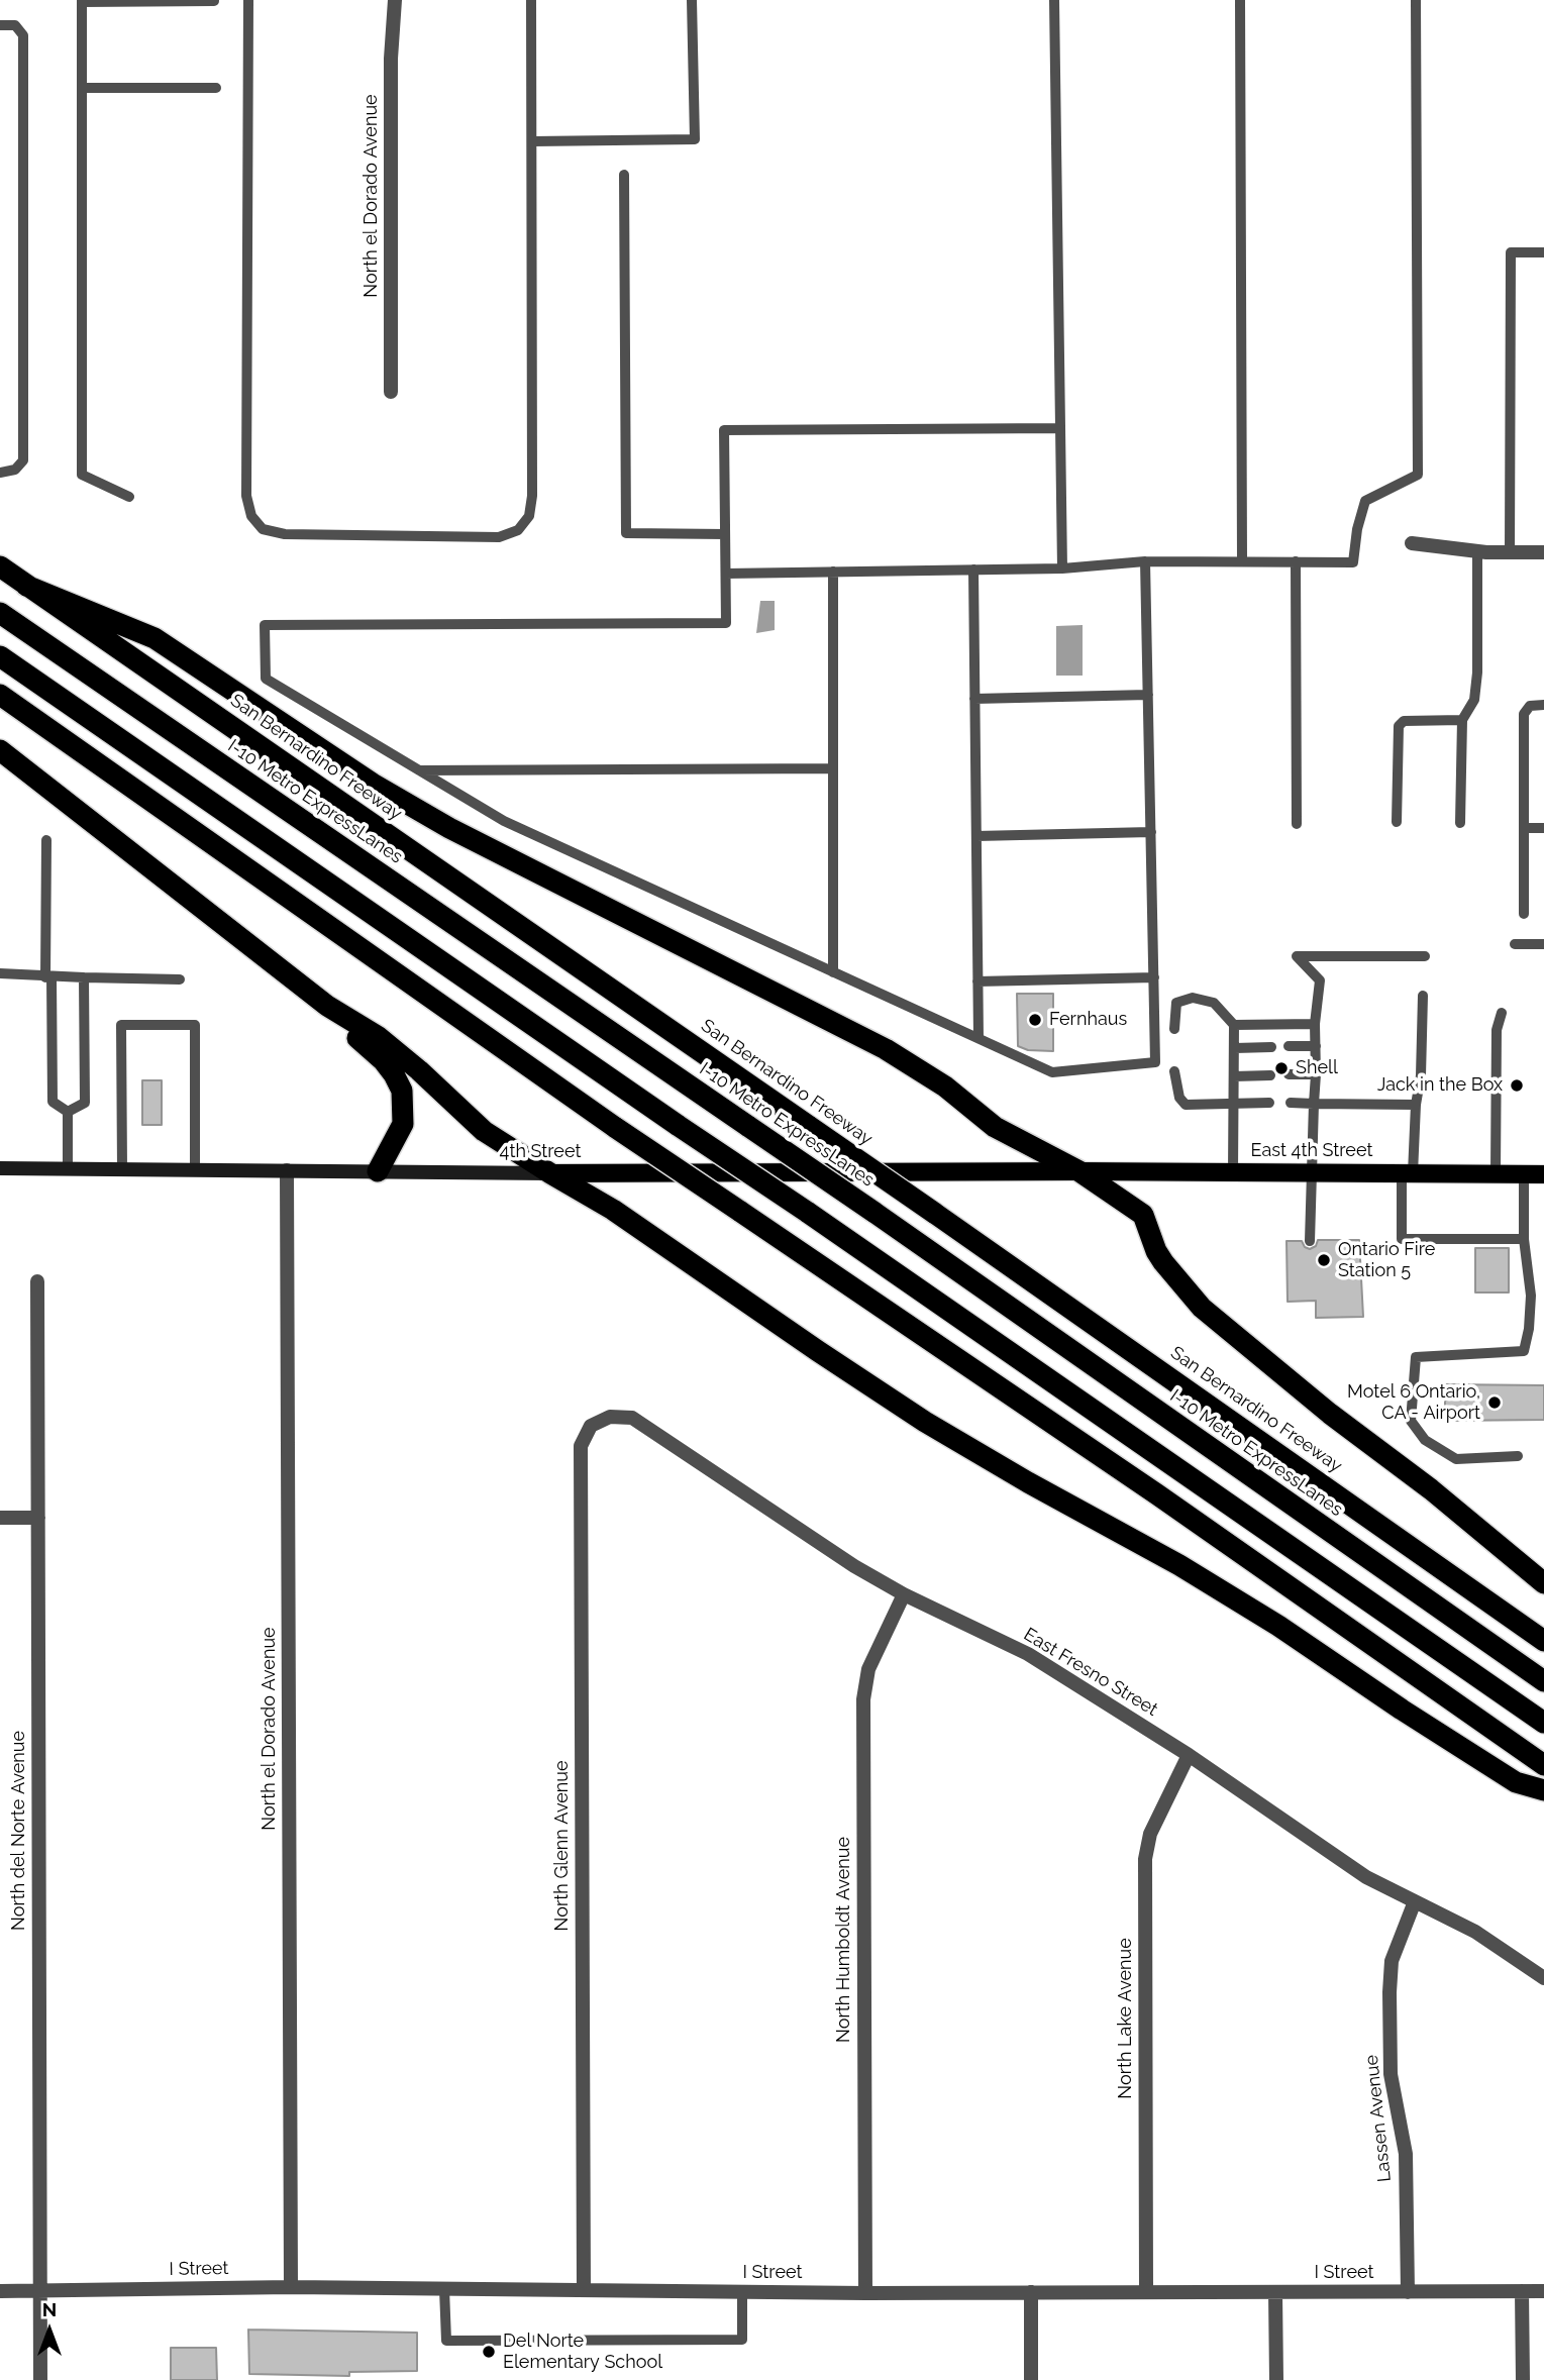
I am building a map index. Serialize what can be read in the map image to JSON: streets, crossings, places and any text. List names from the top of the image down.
{
  "streets": {
    "highway": ["San Bernardino Freeway", "I-10 Metro ExpressLanes"],
    "main road": ["East 4th Street", "4th Street"],
    "street": [
      "North el Dorado Avenue",
      "East Fresno Street",
      "North del Norte Avenue",
      "North Glenn Avenue",
      "North Humboldt Avenue",
      "North Lake Avenue",
      "Lassen Avenue",
      "I Street"
    ]
  },
  "crossings": [
    ["North el Dorado Avenue", "4th Street"],
    ["North el Dorado Avenue", "I Street"],
    ["East 4th Street", "4th Street"],
    ["East Fresno Street", "North Glenn Avenue"],
    ["East Fresno Street", "North Humboldt Avenue"],
    ["East Fresno Street", "North Lake Avenue"],
    ["East Fresno Street", "Lassen Avenue"],
    ["North del Norte Avenue", "I Street"],
    ["North Glenn Avenue", "I Street"],
    ["North Humboldt Avenue", "I Street"],
    ["North Lake Avenue", "I Street"],
    ["Lassen Avenue", "I Street"]
  ],
  "places": [
    "Fernhaus",
    "Shell",
    "Jack in the Box",
    "Ontario Fire Station 5",
    "Motel 6 Ontario, CA - Airport",
    "Del Norte Elementary School"
  ],
  "north": "top"
}
